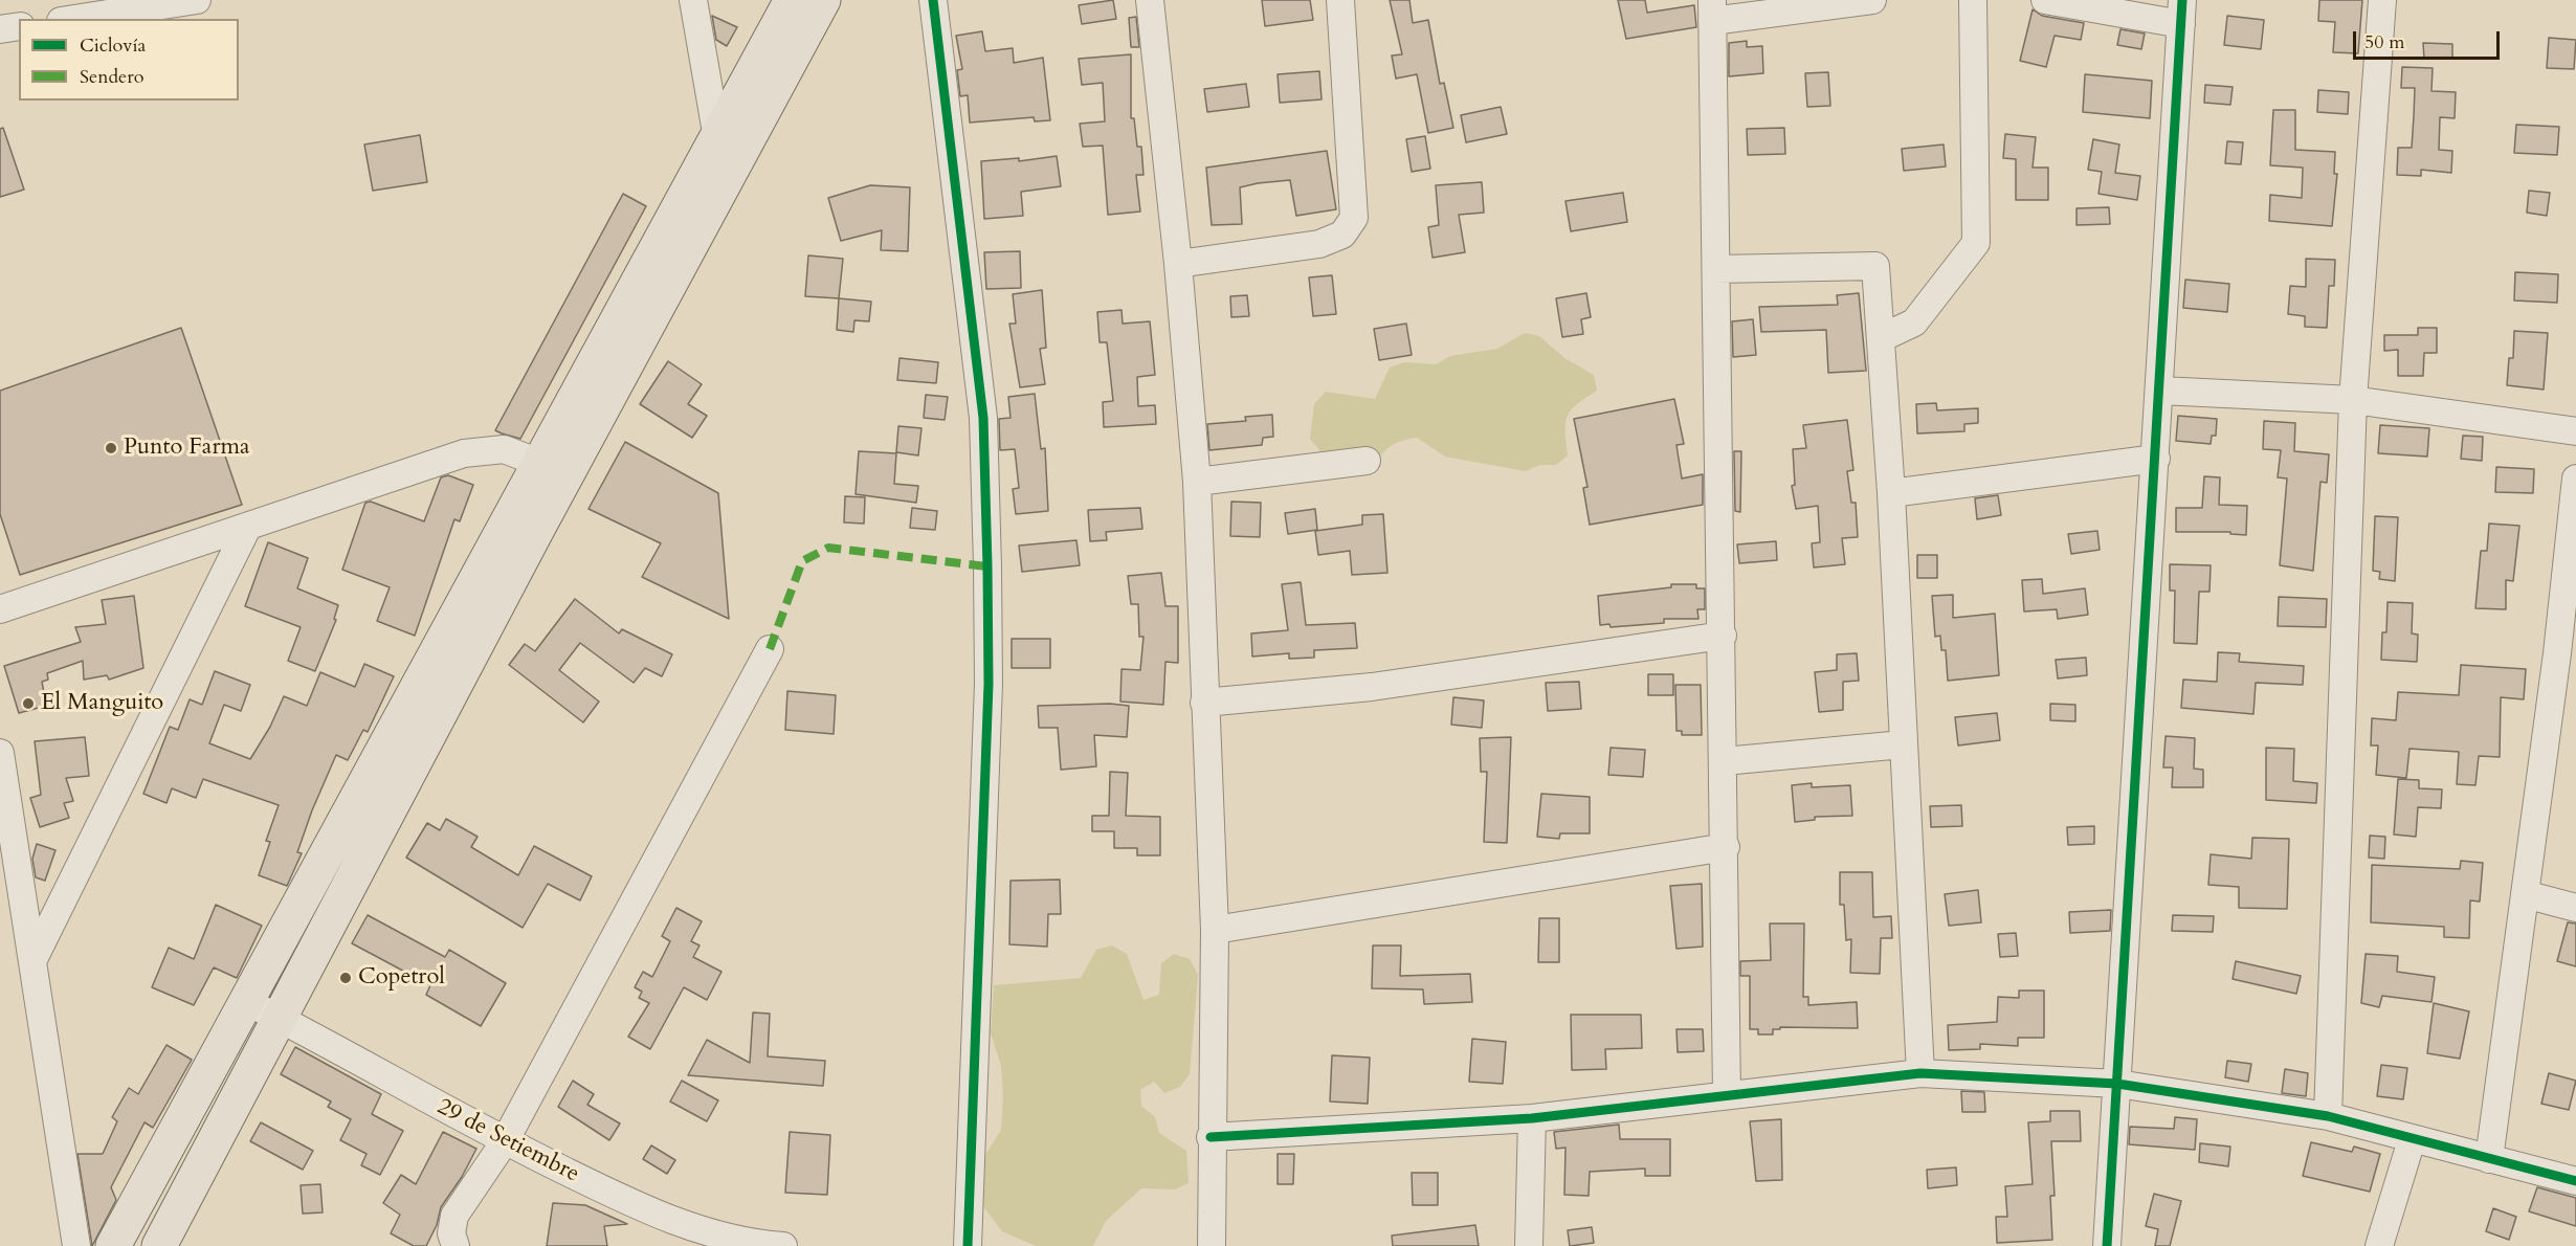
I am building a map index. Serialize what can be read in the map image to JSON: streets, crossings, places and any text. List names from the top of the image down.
{
  "streets": {
    "street": ["29 de Setiembre"]
  },
  "places": ["Punto Farma", "El Manguito", "Copetrol"],
  "legend": ["Ciclovía", "Sendero"],
  "scale_bar": "50 m"
}
